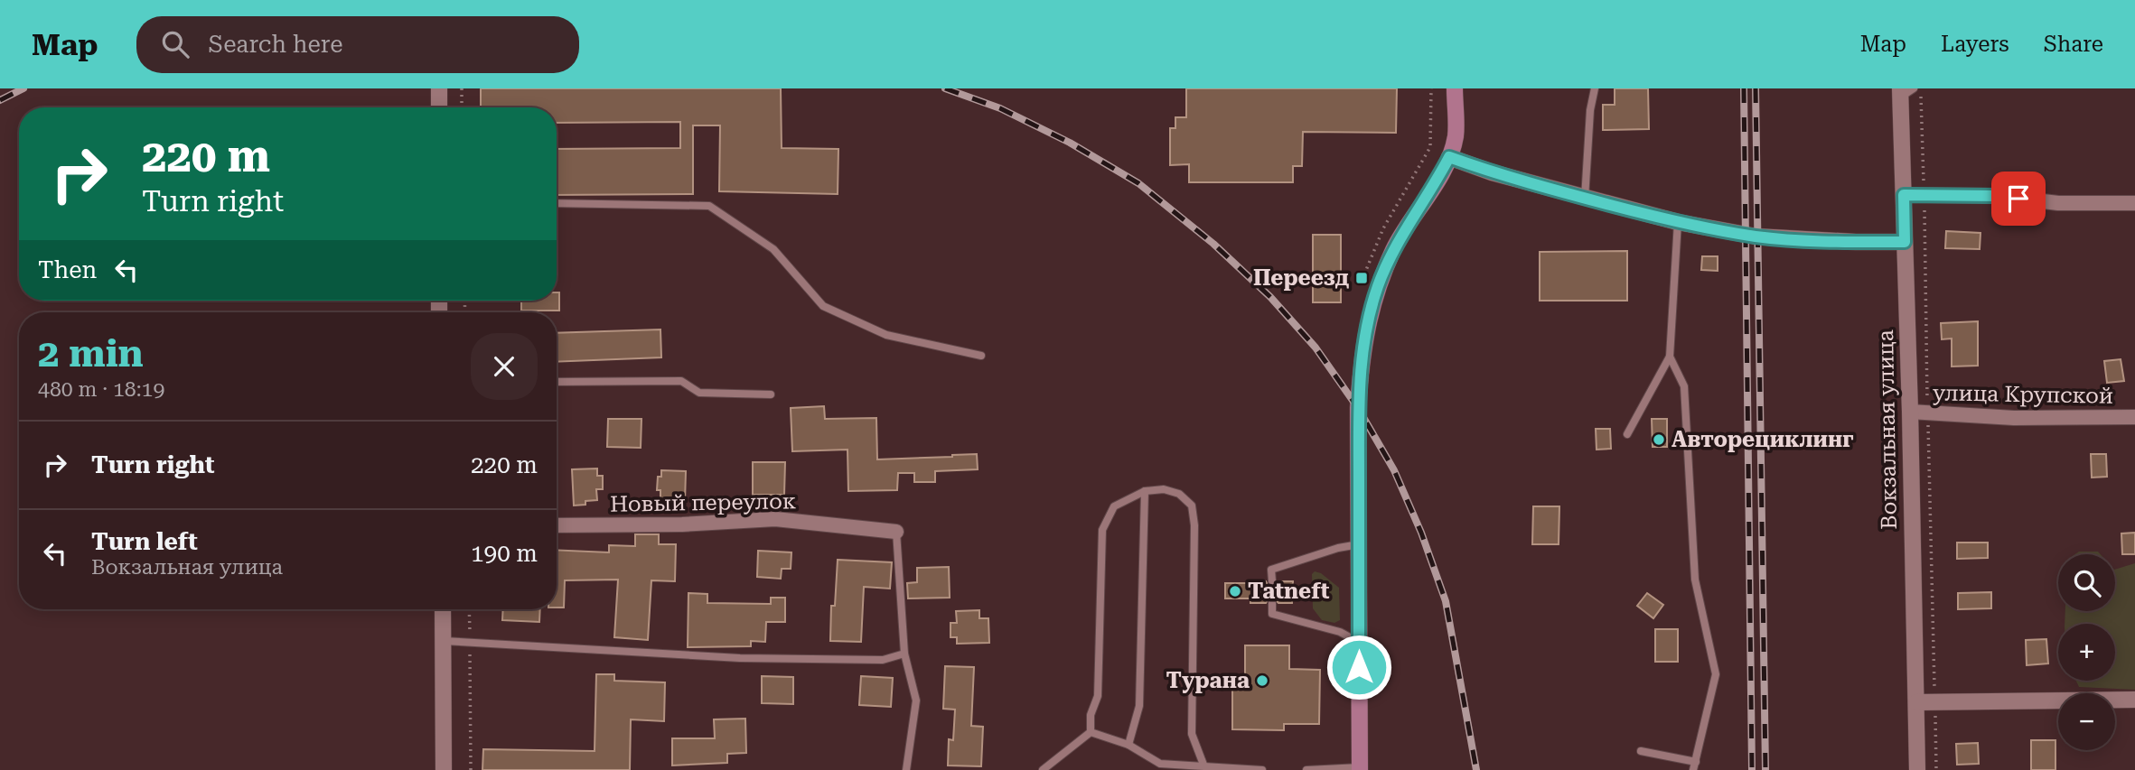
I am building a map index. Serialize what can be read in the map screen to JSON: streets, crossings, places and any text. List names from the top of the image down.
{
  "streets": {
    "street": ["улица Крупской", "Вокзальная улица", "Новый переулок"]
  },
  "crossings": [
    ["улица Крупской", "Вокзальная улица"]
  ],
  "places": {
    "transit": ["Переезд"],
    "other": ["Авторециклинг", "Tatneft", "Турана"]
  },
  "page": {
    "header": "Map",
    "search": "Search here",
    "nav": ["Map", "Layers", "Share"],
    "turn": ["220 m", "Turn right"],
    "then": "Then",
    "heading": ["2 min", "480 m · 18:19"],
    "list": [
      {
        "name": "Turn right",
        "value": "220 m"
      },
      {
        "name": "Turn left",
        "note": "Вокзальная улица",
        "value": "190 m"
      }
    ],
    "map_buttons": ["+", "−"]
  }
}
